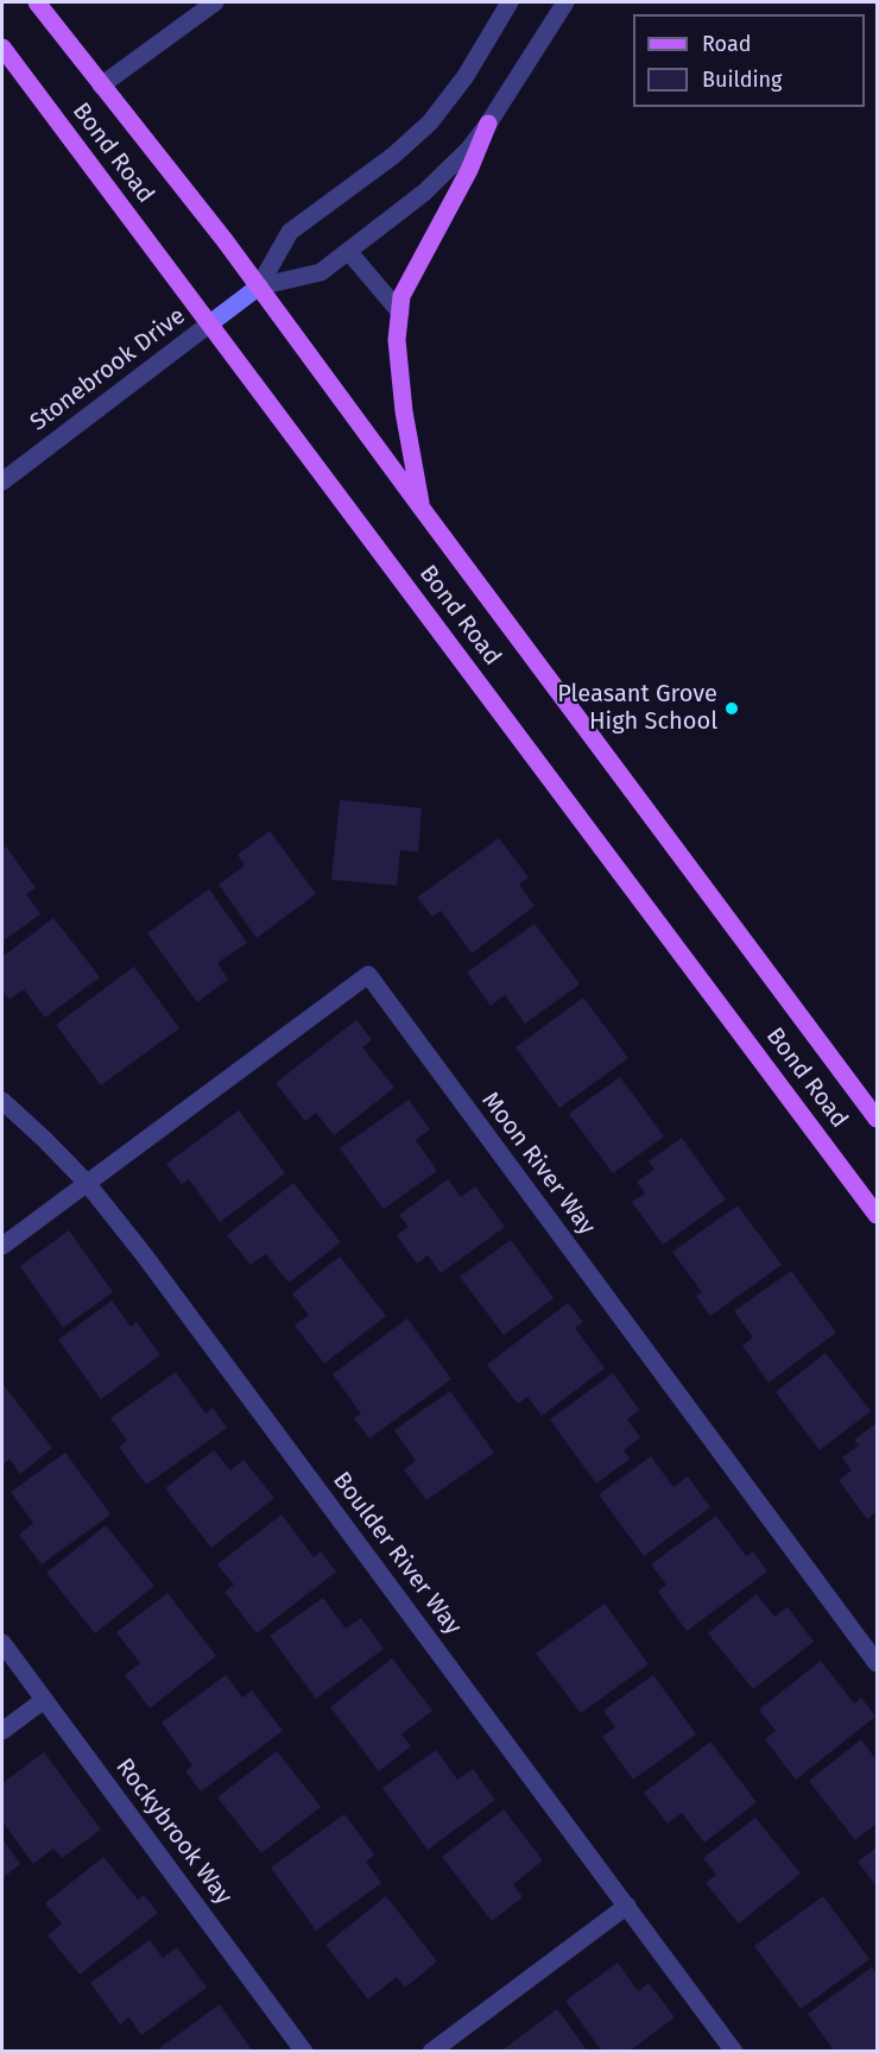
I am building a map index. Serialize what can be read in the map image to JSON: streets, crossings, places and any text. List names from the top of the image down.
{
  "streets": {
    "main road": ["Bond Road"],
    "street": [
      "Stonebrook Drive",
      "Moon River Way",
      "Boulder River Way",
      "Rockybrook Way"
    ]
  },
  "crossings": [
    ["Bond Road", "Stonebrook Drive"],
    ["Moon River Way", "Boulder River Way"]
  ],
  "places": ["Pleasant Grove High School"],
  "legend": ["Road", "Building"]
}
